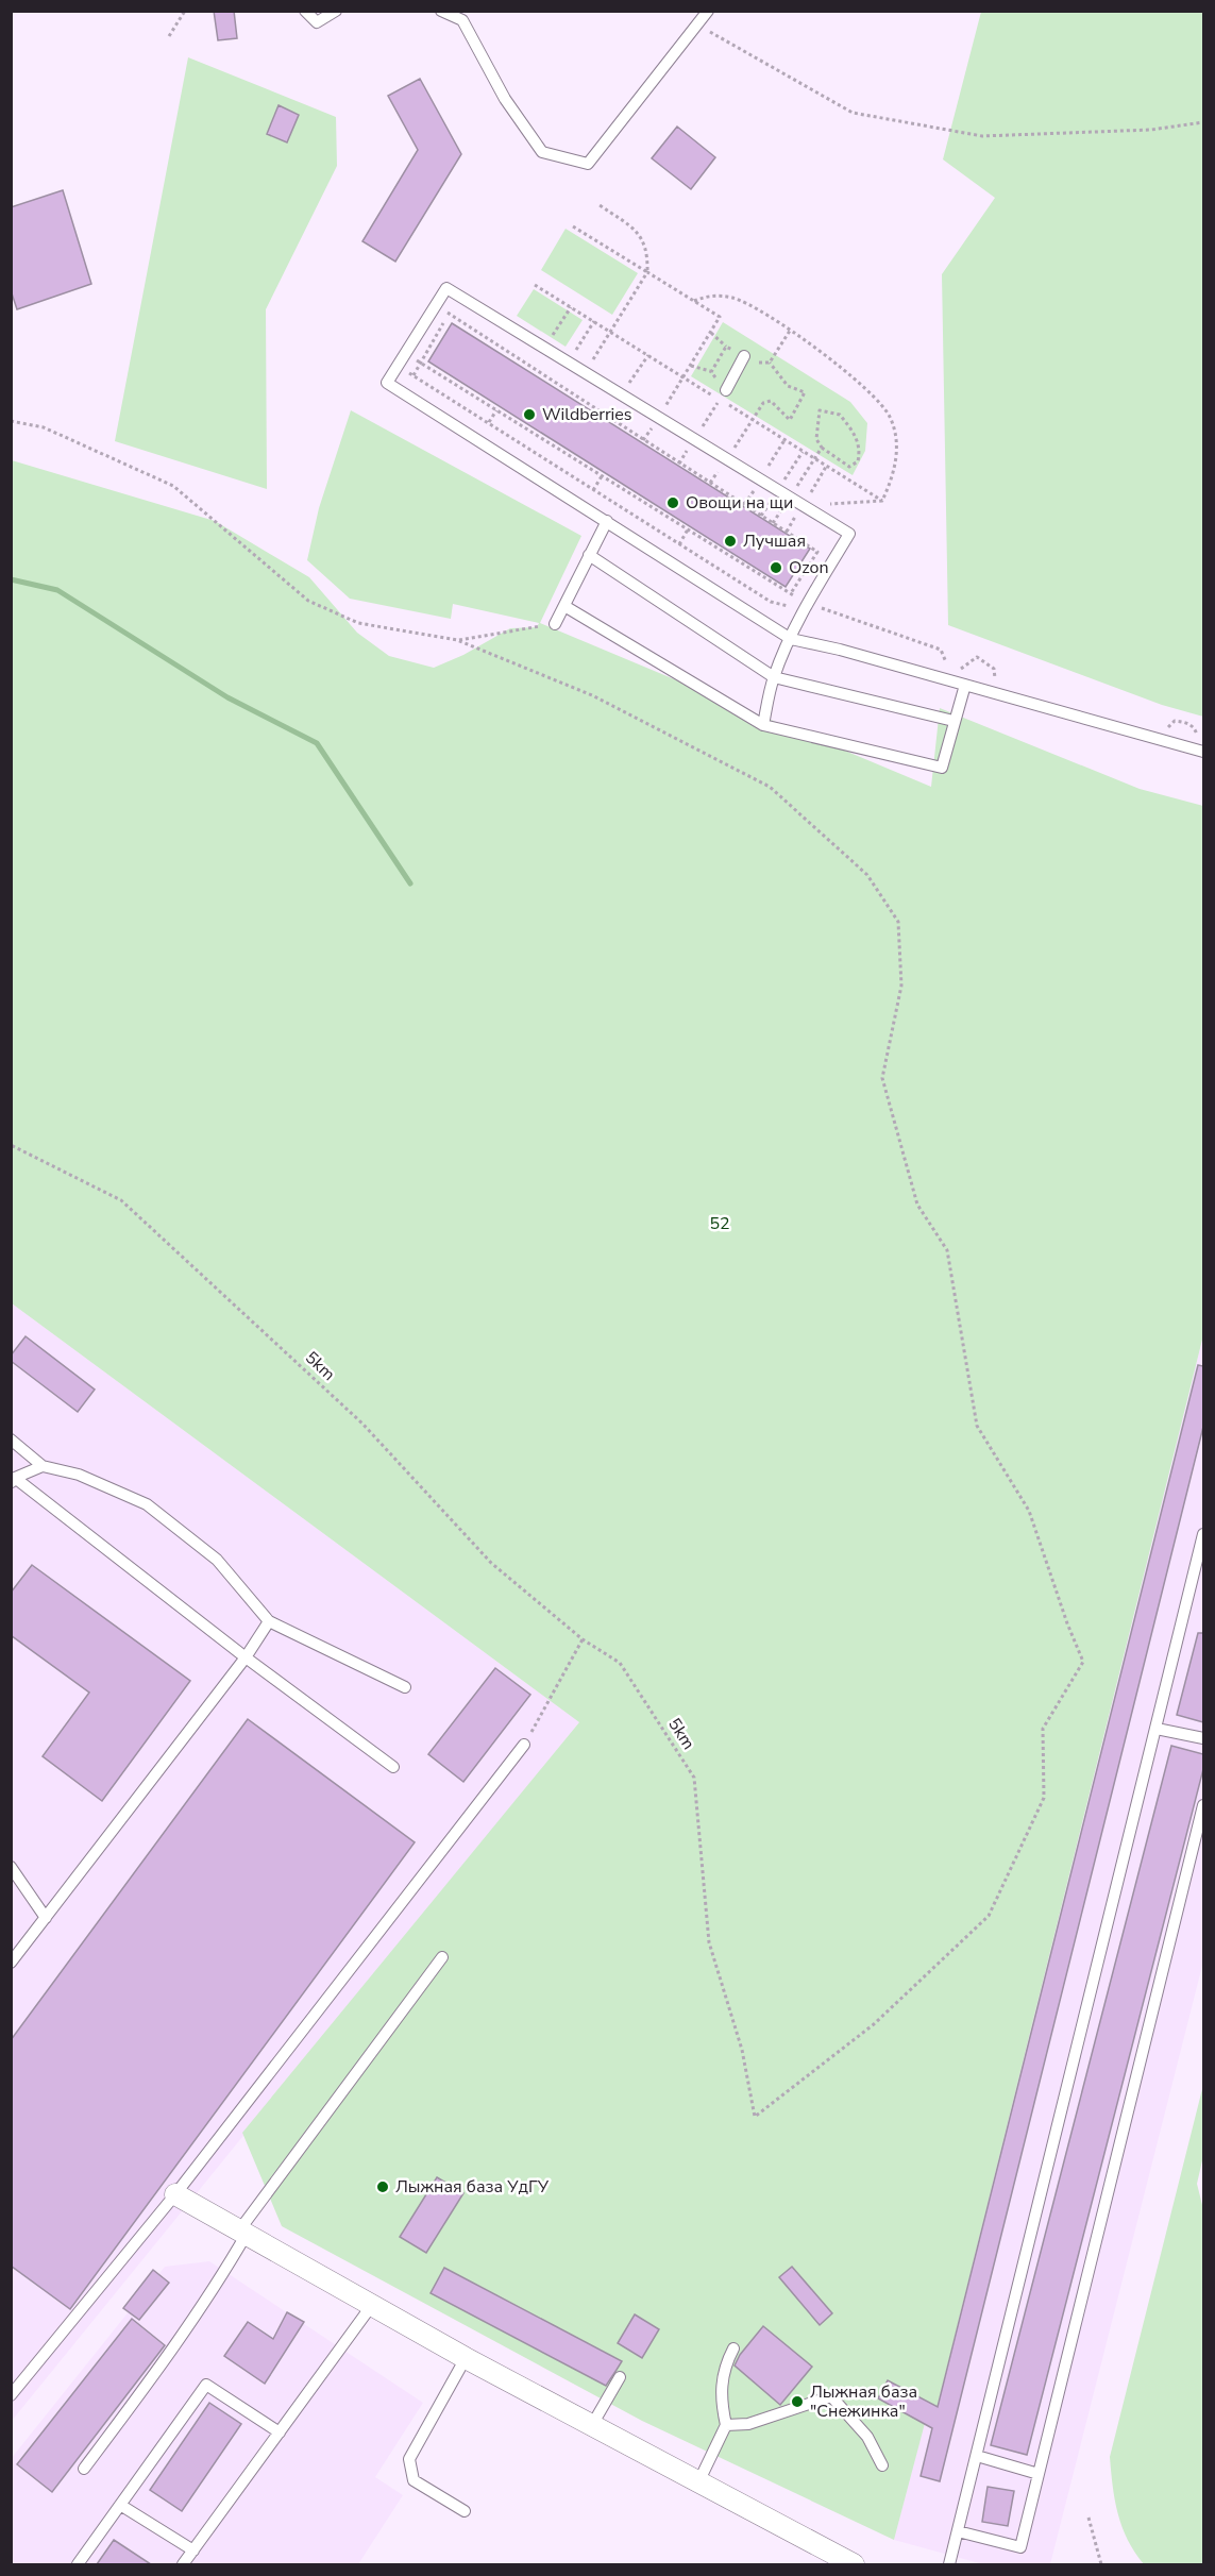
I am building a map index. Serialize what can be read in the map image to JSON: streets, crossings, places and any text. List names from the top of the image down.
{
  "streets": {
    "path": ["5km"]
  },
  "parks": ["52"],
  "places": [
    "Wildberries",
    "Овощи на щи",
    "Лучшая",
    "Ozon",
    "Лыжная база УдГУ",
    "Лыжная база \"Снежинка\""
  ]
}
